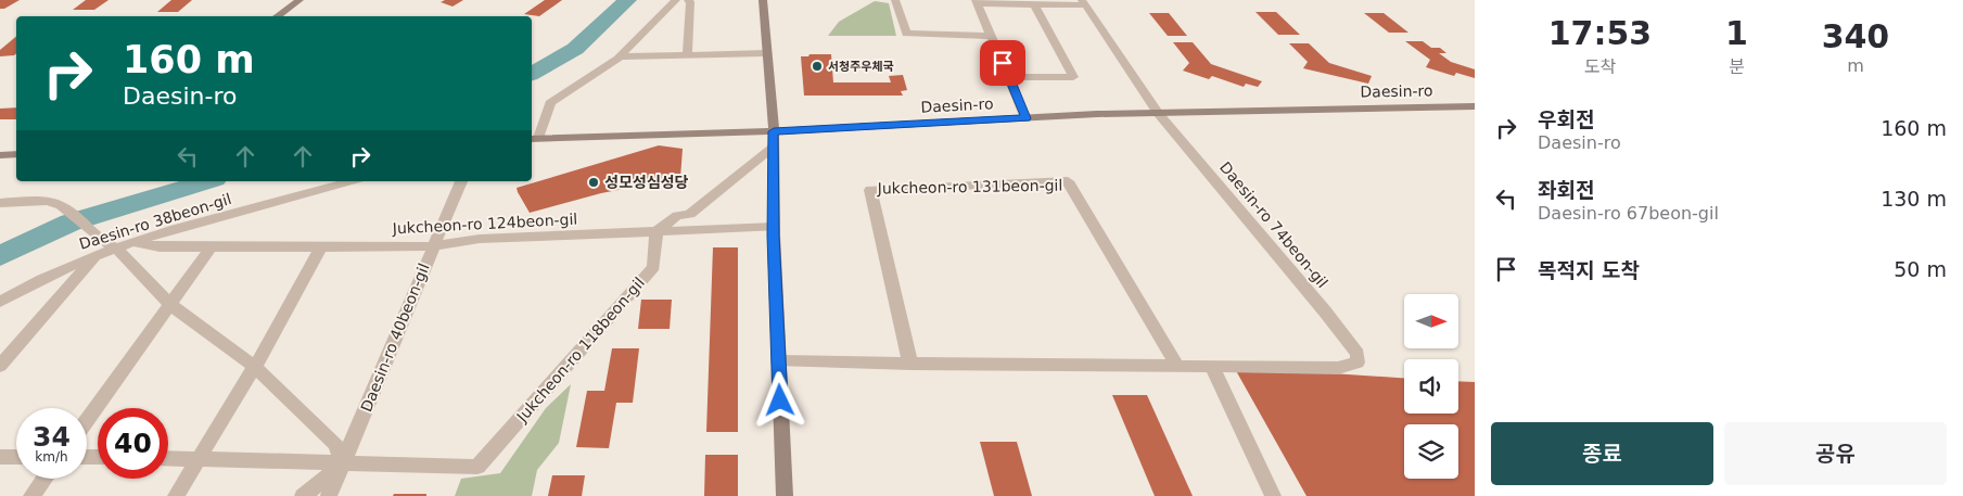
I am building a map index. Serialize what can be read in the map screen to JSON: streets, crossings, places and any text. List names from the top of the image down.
{
  "streets": {
    "street": [
      "Daesin-ro",
      "Jukcheon-ro 131beon-gil",
      "Daesin-ro 38beon-gil",
      "Jukcheon-ro 124beon-gil",
      "Daesin-ro 74beon-gil",
      "Daesin-ro 40beon-gil",
      "Jukcheon-ro 118beon-gil"
    ]
  },
  "crossings": [
    ["Daesin-ro", "Daesin-ro 74beon-gil"],
    ["Daesin-ro 38beon-gil", "Jukcheon-ro 124beon-gil"],
    ["Jukcheon-ro 124beon-gil", "Daesin-ro 40beon-gil"],
    ["Jukcheon-ro 124beon-gil", "Jukcheon-ro 118beon-gil"],
    ["Daesin-ro 40beon-gil", "Jukcheon-ro 118beon-gil"]
  ],
  "places": ["서청주우체국", "성모성심성당"],
  "north": "right",
  "page": {
    "eta": [
      "17:53",
      "도착",
      "1",
      "분",
      "340",
      "m"
    ],
    "turn": ["160 m", "Daesin-ro"],
    "list": [
      {
        "name": "우회전",
        "note": "Daesin-ro",
        "value": "160 m"
      },
      {
        "name": "좌회전",
        "note": "Daesin-ro 67beon-gil",
        "value": "130 m"
      },
      {
        "name": "목적지 도착",
        "value": "50 m"
      }
    ],
    "speed": "34 km/h",
    "limit": "40",
    "buttons": ["종료", "공유"]
  }
}
